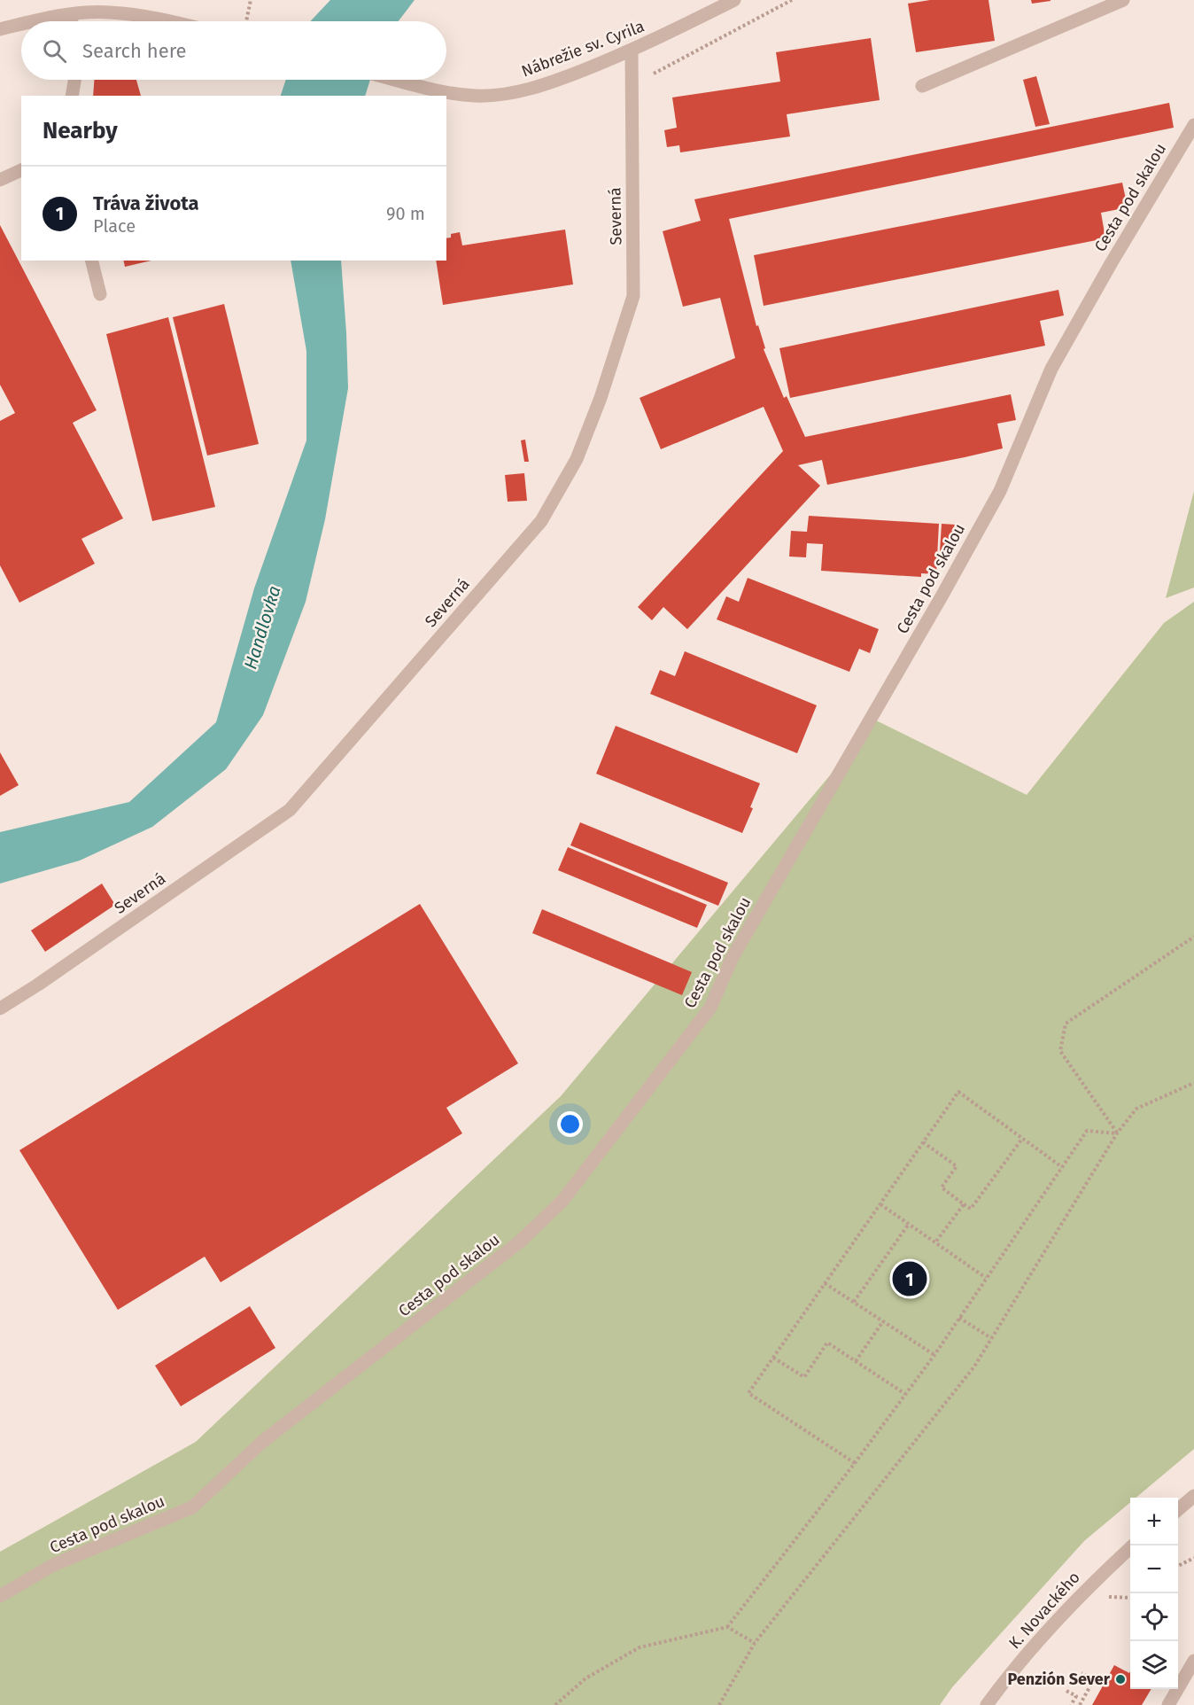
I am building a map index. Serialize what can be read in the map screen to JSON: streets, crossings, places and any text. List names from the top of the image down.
{
  "streets": {
    "street": [
      "Nábrežie sv. Cyrila",
      "Cesta pod skalou",
      "Severná",
      "K. Novackého"
    ]
  },
  "crossings": [
    ["Nábrežie sv. Cyrila", "Severná"]
  ],
  "water": ["Handlovka"],
  "places": ["Penzión Sever"],
  "page": {
    "search": "Search here",
    "heading": "Nearby",
    "list": [
      {
        "mark": "1",
        "name": "Tráva života",
        "note": "Place",
        "value": "90 m"
      }
    ],
    "pins": "1",
    "map_buttons": ["+", "−"]
  }
}
